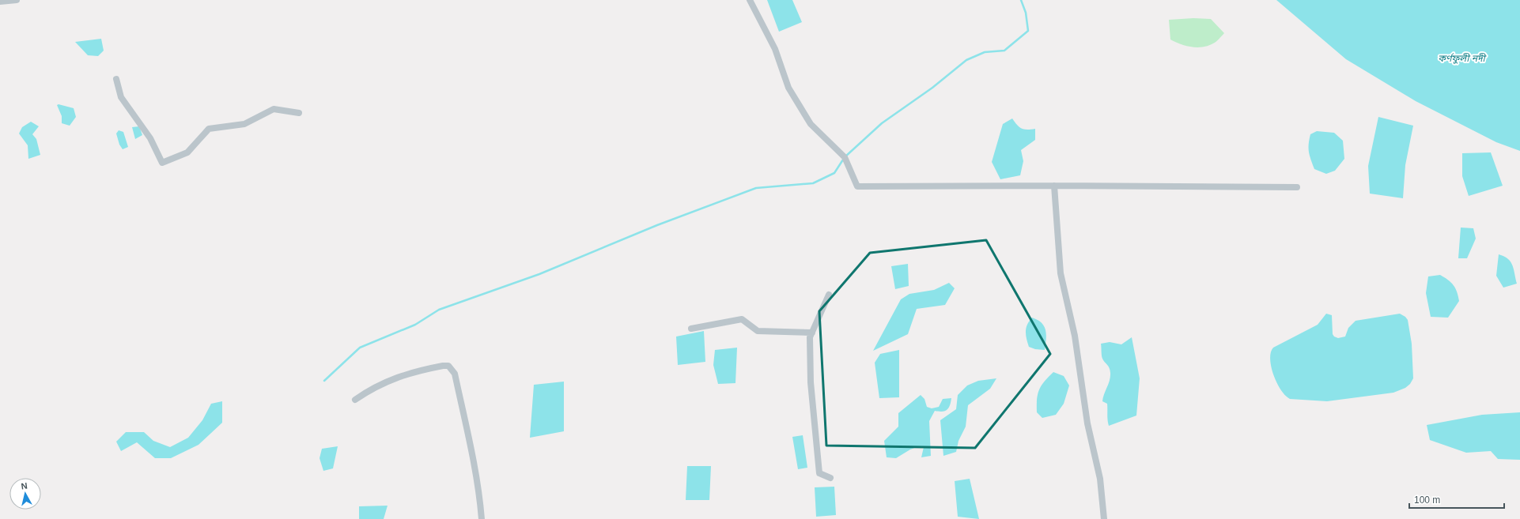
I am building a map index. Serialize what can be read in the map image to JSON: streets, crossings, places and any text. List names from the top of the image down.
{
  "water": ["কর্ণফুলী নদী"],
  "scale_bar": "100 m",
  "north": "top"
}
